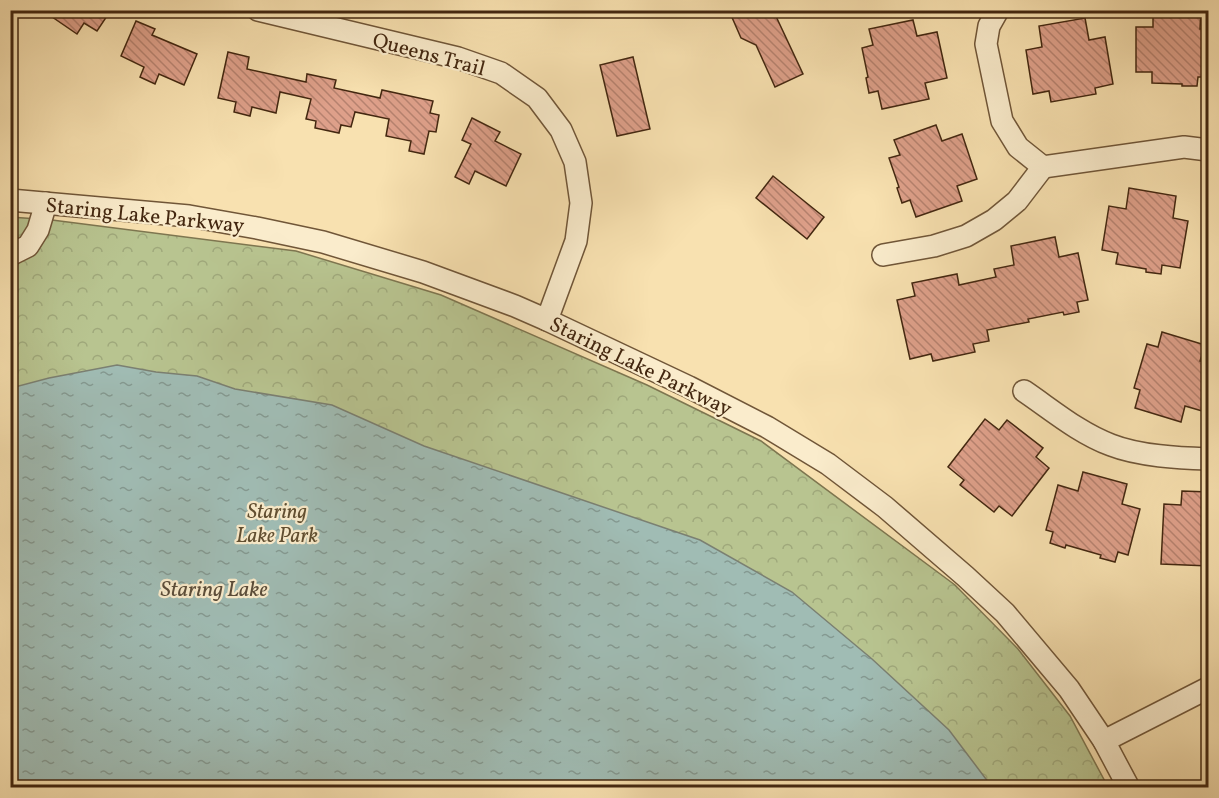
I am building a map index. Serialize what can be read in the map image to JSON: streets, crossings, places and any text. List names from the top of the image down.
{
  "streets": {
    "street": ["Queens Trail", "Staring Lake Parkway"]
  },
  "crossings": [
    ["Queens Trail", "Staring Lake Parkway"]
  ],
  "water": ["Staring Lake"],
  "parks": ["Staring Lake Park"]
}
